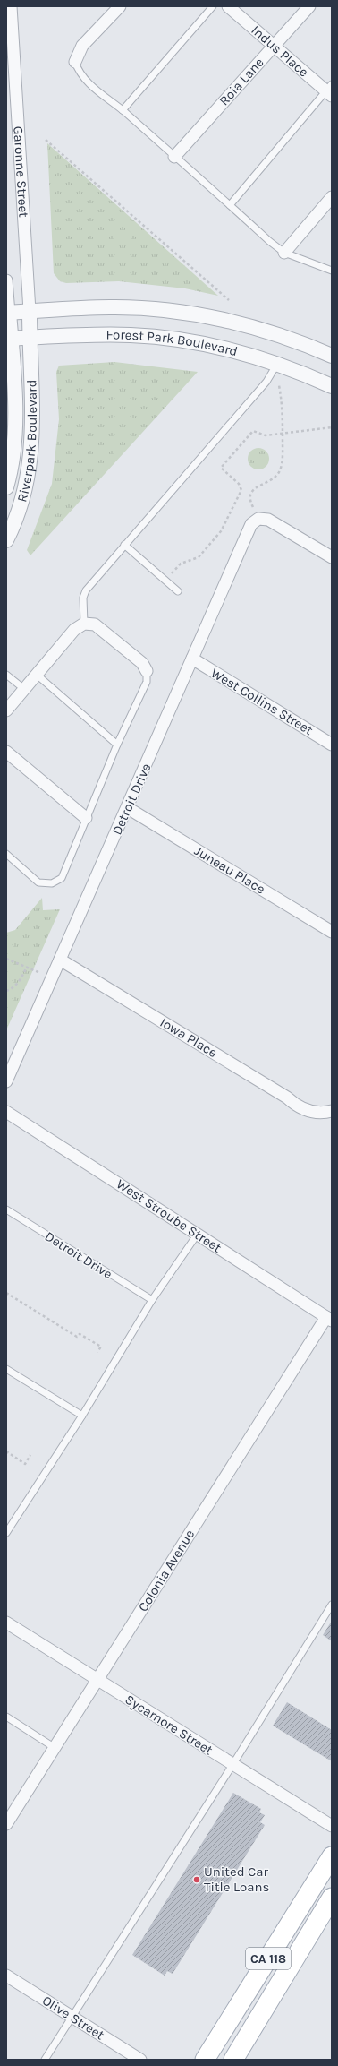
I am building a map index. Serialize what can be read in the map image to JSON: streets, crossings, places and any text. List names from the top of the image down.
{
  "streets": {
    "main road": ["CA 118"],
    "street": [
      "Indus Place",
      "Roia Lane",
      "Garonne Street",
      "Forest Park Boulevard",
      "Riverpark Boulevard",
      "West Collins Street",
      "Detroit Drive",
      "Juneau Place",
      "Iowa Place",
      "West Stroube Street",
      "Colonia Avenue",
      "Sycamore Street",
      "Olive Street"
    ]
  },
  "crossings": [
    ["Indus Place", "Roia Lane"],
    ["Garonne Street", "Forest Park Boulevard"],
    ["Garonne Street", "Riverpark Boulevard"],
    ["Forest Park Boulevard", "Riverpark Boulevard"],
    ["West Collins Street", "Detroit Drive"],
    ["Detroit Drive", "Juneau Place"],
    ["Detroit Drive", "Iowa Place"],
    ["West Stroube Street", "Colonia Avenue"],
    ["Colonia Avenue", "Sycamore Street"]
  ],
  "places": ["United Car Title Loans"]
}
